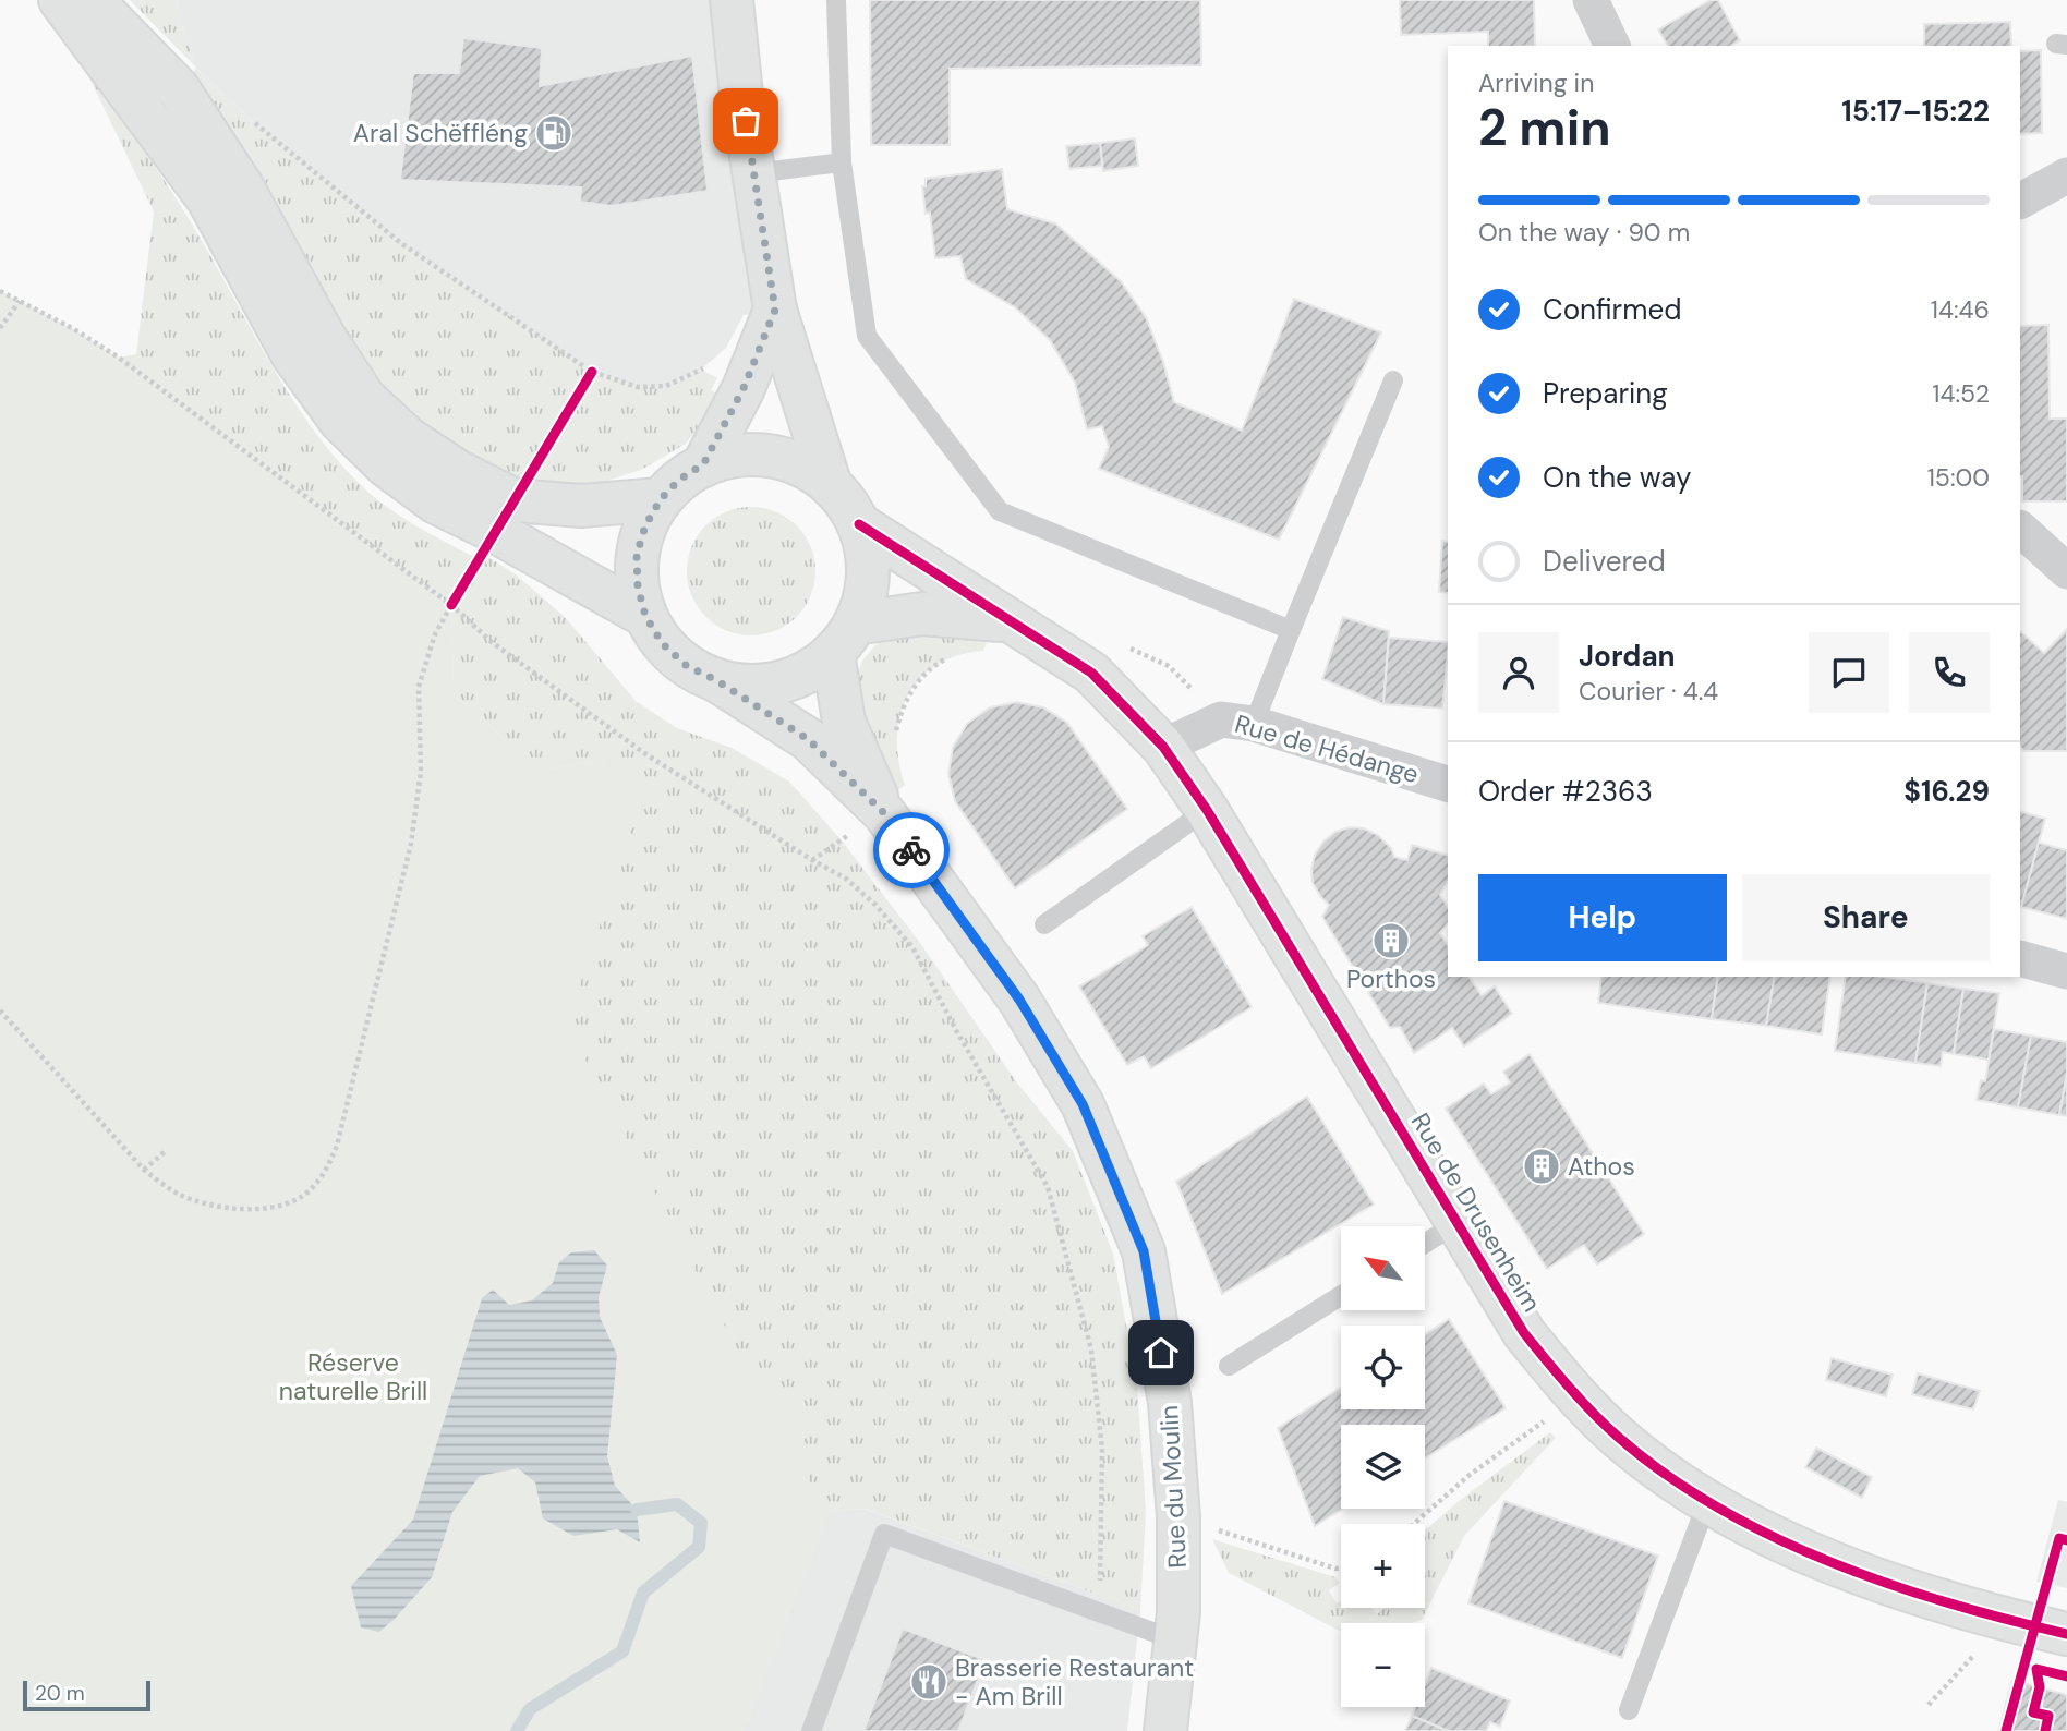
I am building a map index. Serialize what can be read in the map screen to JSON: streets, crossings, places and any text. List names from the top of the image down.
{
  "streets": {
    "main road": ["Rue de Drusenheim", "Rue du Moulin"],
    "street": ["Rue de Hédange"]
  },
  "crossings": [
    ["Rue de Hédange", "Rue de Drusenheim"]
  ],
  "parks": ["Réserve naturelle Brill"],
  "places": {
    "fuel station": ["Aral Schëffléng"],
    "building": ["Porthos", "Athos"],
    "restaurant": ["Brasserie Restaurant - Am Brill"]
  },
  "scale_bar": "20 m",
  "north": "top left",
  "page": {
    "heading": ["2 min", "Arriving in", "15:17–15:22"],
    "panel": [
      "Jordan",
      "Courier · 4.4",
      "Order #2363",
      "$16.29"
    ],
    "bar": "On the way · 90 m",
    "list": [
      ["Confirmed", "14:46"],
      ["Preparing", "14:52"],
      ["On the way", "15:00"],
      "Delivered"
    ],
    "buttons": ["Help", "Share"],
    "map_buttons": ["+", "−"],
    "scale": "20 m"
  }
}
